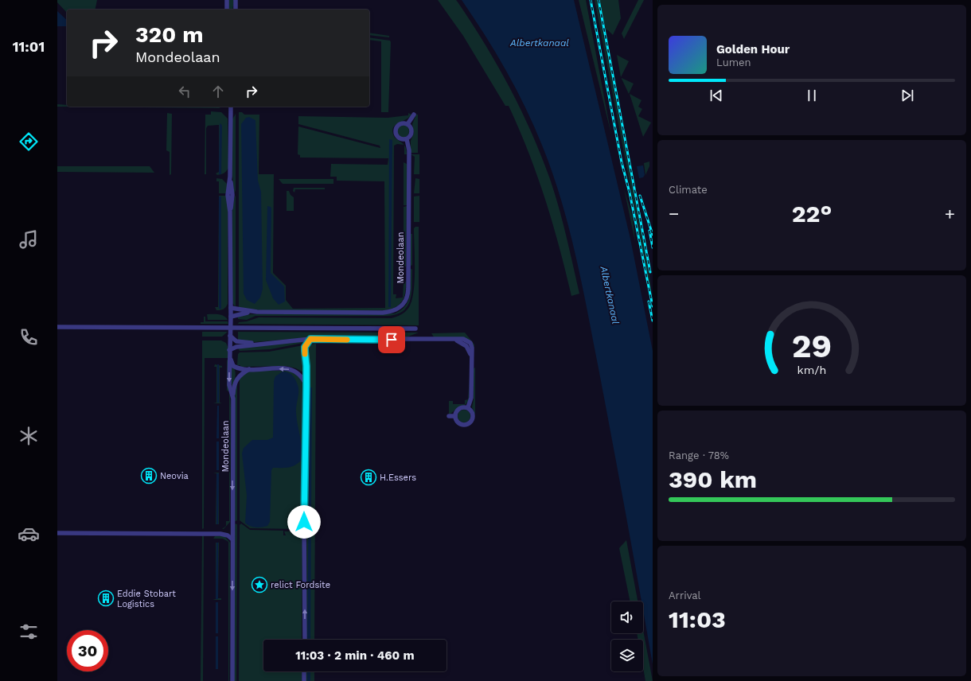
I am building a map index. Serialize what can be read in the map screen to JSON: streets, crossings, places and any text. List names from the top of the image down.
{
  "streets": {
    "street": ["Mondeolaan"]
  },
  "one_way": ["Mondeolaan"],
  "water": ["Albertkanaal"],
  "places": {
    "building": ["Neovia", "H.Essers", "Eddie Stobart Logistics"],
    "place": ["relict Fordsite"]
  },
  "page": {
    "tabs": "11:01",
    "turn": ["320 m", "Mondeolaan"],
    "song": ["Golden Hour", "Lumen"],
    "tile": [
      "Climate",
      ["Range · 78%", "390 km"],
      ["Arrival", "11:03"]
    ],
    "heat": ["−", "22°", "+"],
    "limit": "30",
    "trip": "11:03 · 2 min · 460 m",
    "gauge": ["29", "km/h"]
  }
}
